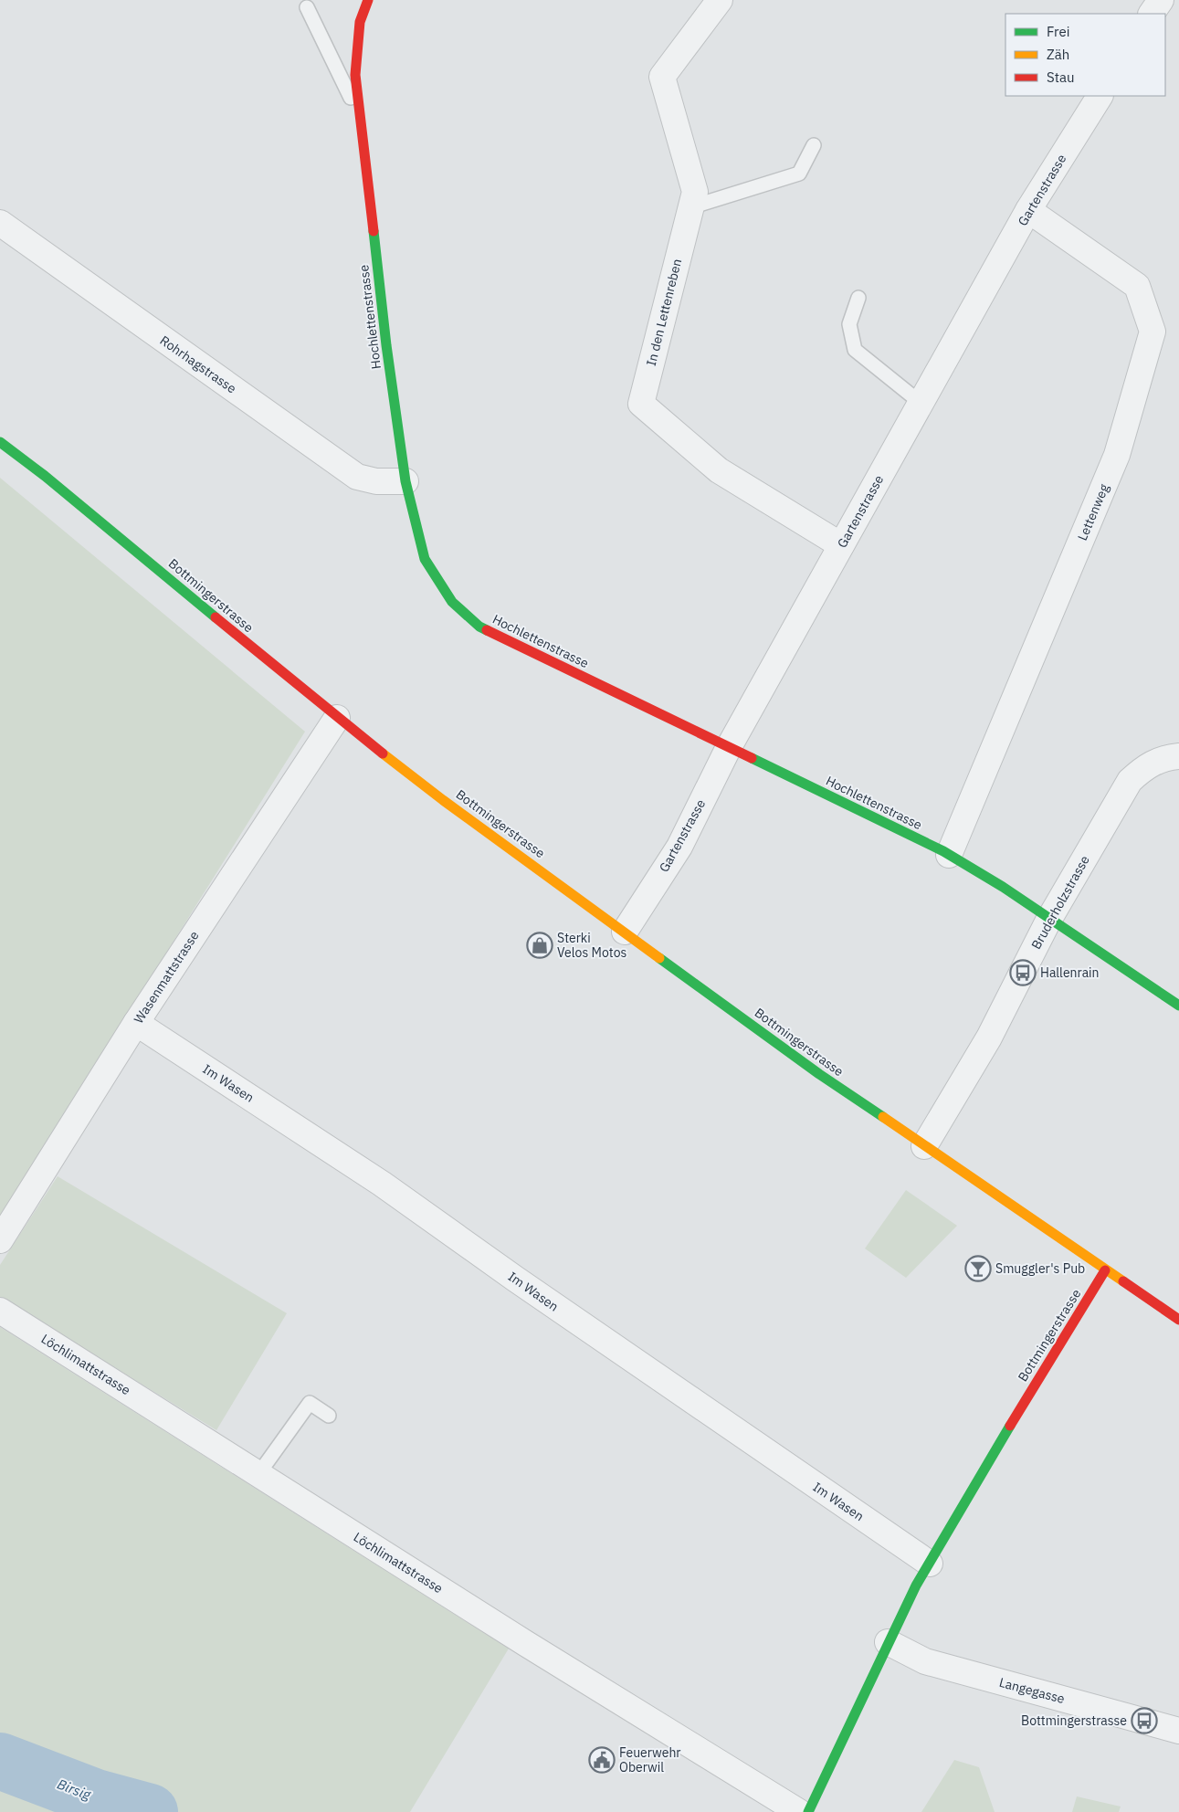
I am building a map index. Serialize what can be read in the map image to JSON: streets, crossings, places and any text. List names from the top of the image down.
{
  "streets": {
    "street": [
      "Gartenstrasse",
      "In den Lettenreben",
      "Hochlettenstrasse",
      "Rohrhagstrasse",
      "Lettenweg",
      "Bottmingerstrasse",
      "Bruderholzstrasse",
      "Wasenmattstrasse",
      "Im Wasen",
      "Löchlimattstrasse",
      "Langegasse"
    ]
  },
  "crossings": [
    ["Gartenstrasse", "In den Lettenreben"],
    ["Gartenstrasse", "Hochlettenstrasse"],
    ["Gartenstrasse", "Lettenweg"],
    ["Gartenstrasse", "Bottmingerstrasse"],
    ["Hochlettenstrasse", "Rohrhagstrasse"],
    ["Hochlettenstrasse", "Lettenweg"],
    ["Hochlettenstrasse", "Bruderholzstrasse"],
    ["Bottmingerstrasse", "Bruderholzstrasse"],
    ["Bottmingerstrasse", "Wasenmattstrasse"],
    ["Bottmingerstrasse", "Im Wasen"],
    ["Bottmingerstrasse", "Langegasse"],
    ["Wasenmattstrasse", "Im Wasen"]
  ],
  "water": ["Birsig"],
  "places": {
    "shop": ["Sterki Velos Motos"],
    "bus stop": ["Hallenrain", "Bottmingerstrasse"],
    "bar": ["Smuggler's Pub"],
    "public building": ["Feuerwehr Oberwil"]
  },
  "legend": ["Frei", "Zäh", "Stau"]
}
